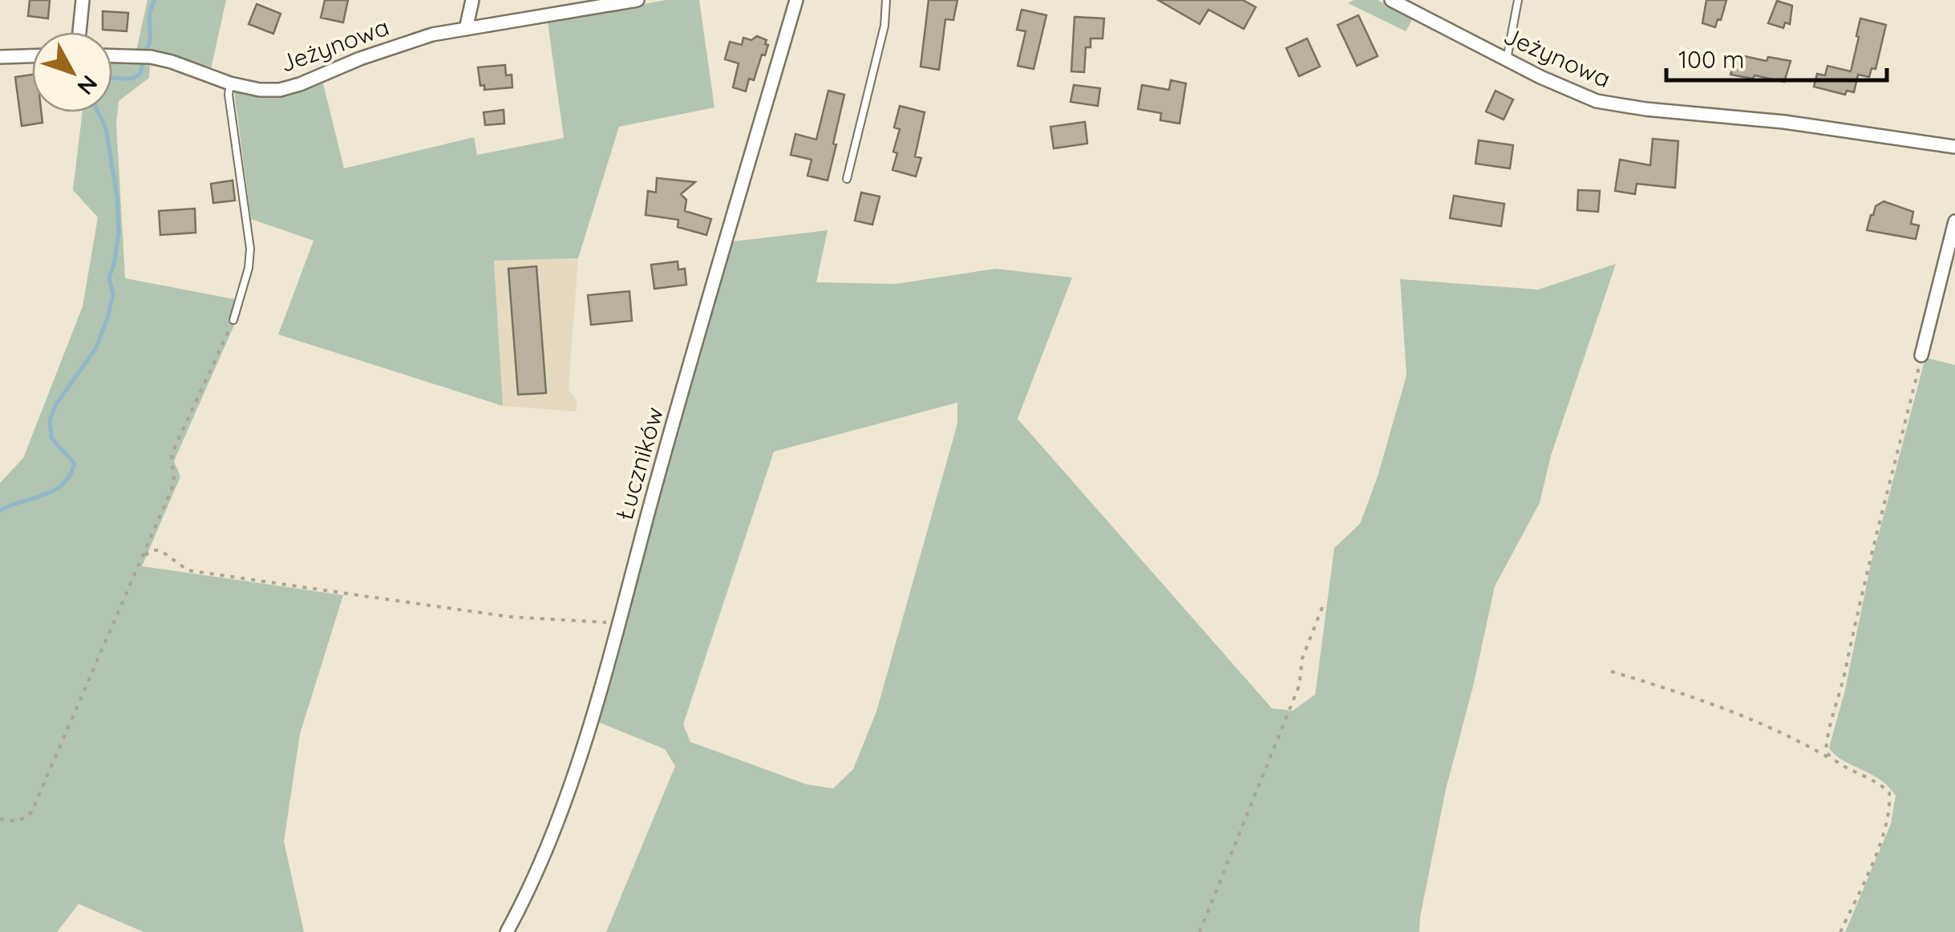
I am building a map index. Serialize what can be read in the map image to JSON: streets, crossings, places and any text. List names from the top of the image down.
{
  "streets": {
    "street": ["Jeżynowa", "Łuczników"]
  },
  "scale_bar": "100 m",
  "north": "bottom right"
}
